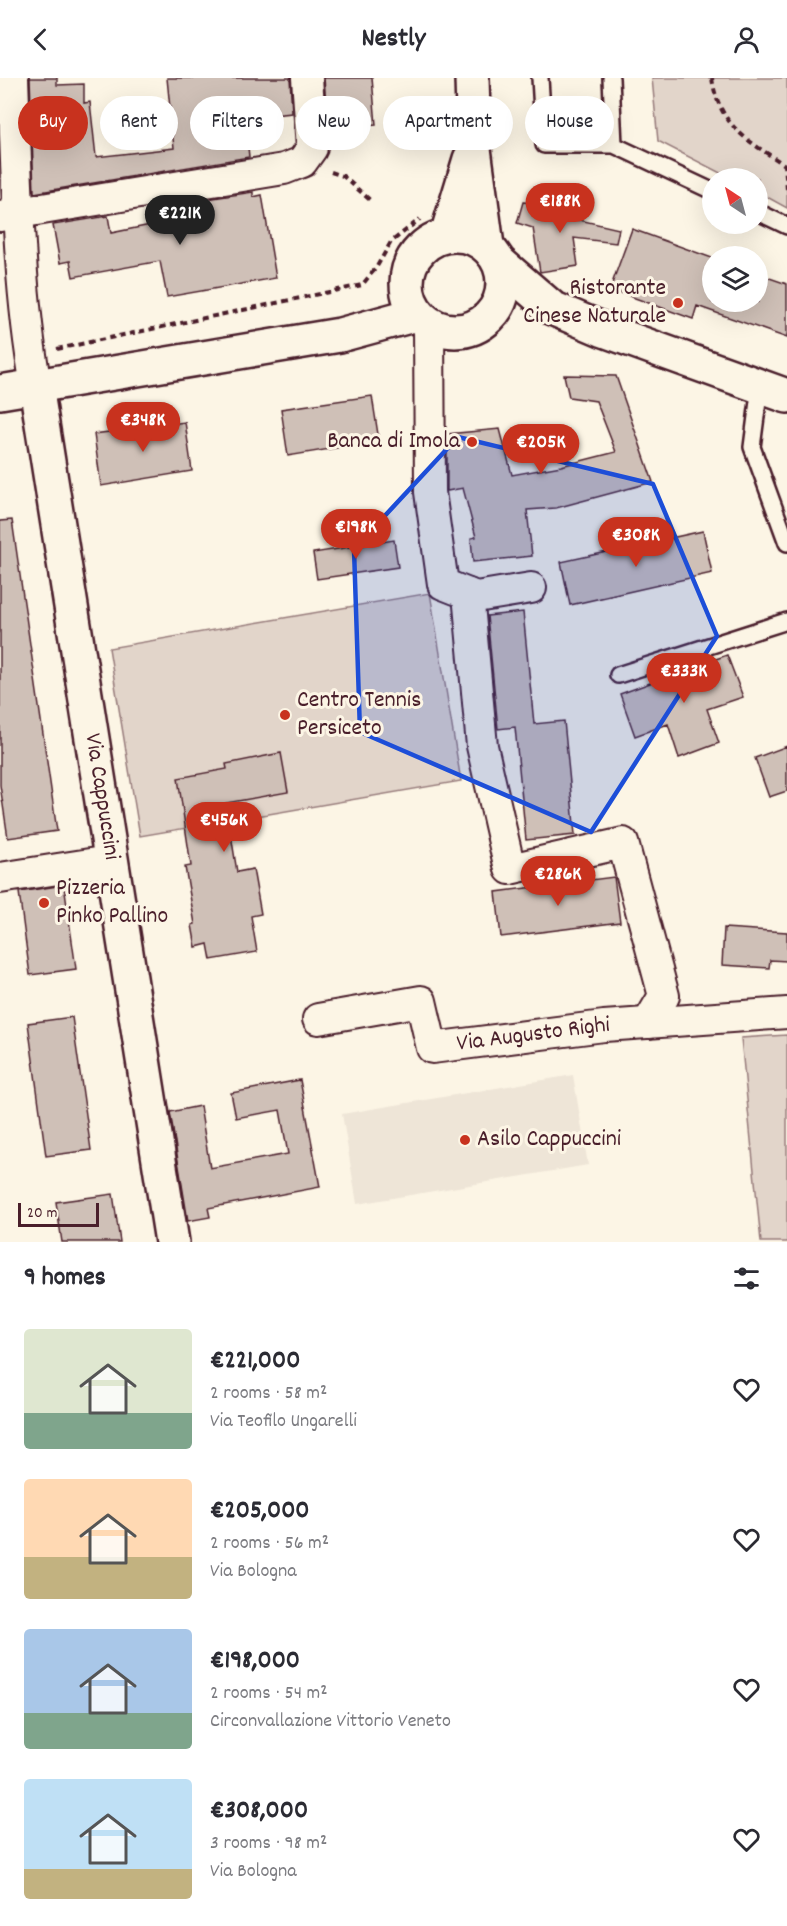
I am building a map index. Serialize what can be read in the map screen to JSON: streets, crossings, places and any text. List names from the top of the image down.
{
  "streets": {
    "main road": ["Via Cappuccini"],
    "street": ["Via Augusto Righi"]
  },
  "places": [
    "Ristorante Cinese Naturale",
    "Banca di Imola",
    "Centro Tennis Persiceto",
    "Pizzeria Pinko Pallino",
    "Asilo Cappuccini"
  ],
  "scale_bar": "20 m",
  "north": "top left",
  "page": {
    "header": "Nestly",
    "chip": [
      "Buy",
      "Rent",
      "Filters",
      "New",
      "Apartment",
      "House"
    ],
    "price": [
      "€188K",
      "€221K",
      "€348K",
      "€205K",
      "€198K",
      "€308K",
      "€333K",
      "€456K",
      "€286K"
    ],
    "scale": "20 m",
    "heading": "9 homes",
    "list": [
      {
        "name": "€221,000",
        "note": "2 rooms · 58 m² · Via Teofilo Ungarelli"
      },
      {
        "name": "€205,000",
        "note": "2 rooms · 56 m² · Via Bologna"
      },
      {
        "name": "€198,000",
        "note": "2 rooms · 54 m² · Circonvallazione Vittorio Veneto"
      },
      {
        "name": "€308,000",
        "note": "3 rooms · 98 m² · Via Bologna"
      }
    ]
  }
}
